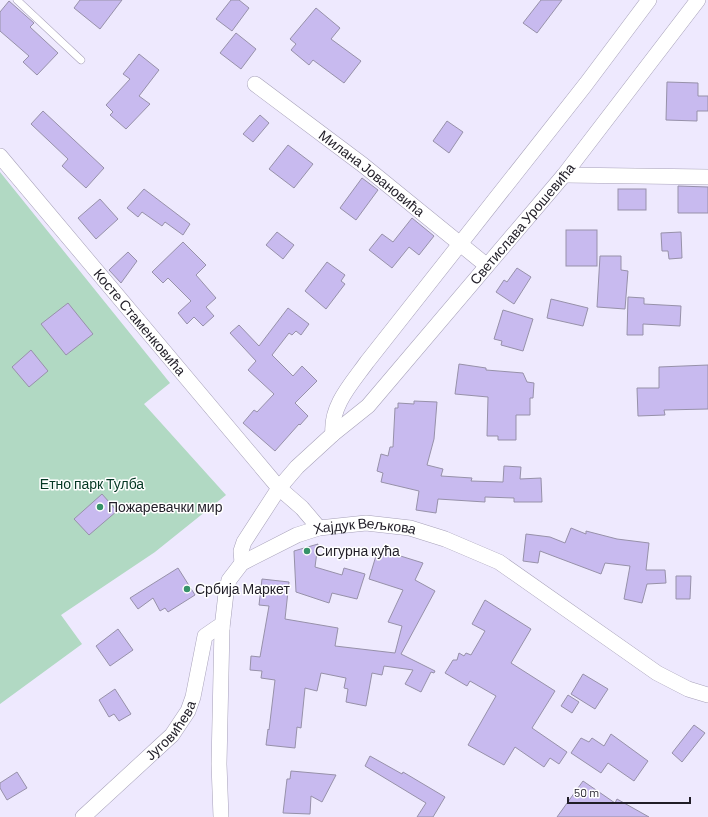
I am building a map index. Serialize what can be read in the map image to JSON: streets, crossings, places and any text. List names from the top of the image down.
{
  "streets": {
    "street": [
      "Милана Јовановића",
      "Светислава Урошевића",
      "Косте Стаменковића",
      "Хајдук Вељкова",
      "Југовићева"
    ]
  },
  "crossings": [
    ["Милана Јовановића", "Светислава Урошевића"],
    ["Светислава Урошевића", "Косте Стаменковића"],
    ["Светислава Урошевића", "Хајдук Вељкова"],
    ["Косте Стаменковића", "Хајдук Вељкова"],
    ["Хајдук Вељкова", "Југовићева"]
  ],
  "parks": ["Етно парк Тулба"],
  "places": ["Пожаревачки мир", "Сигурна кућа", "Србија Маркет"],
  "scale_bar": "50 m"
}
